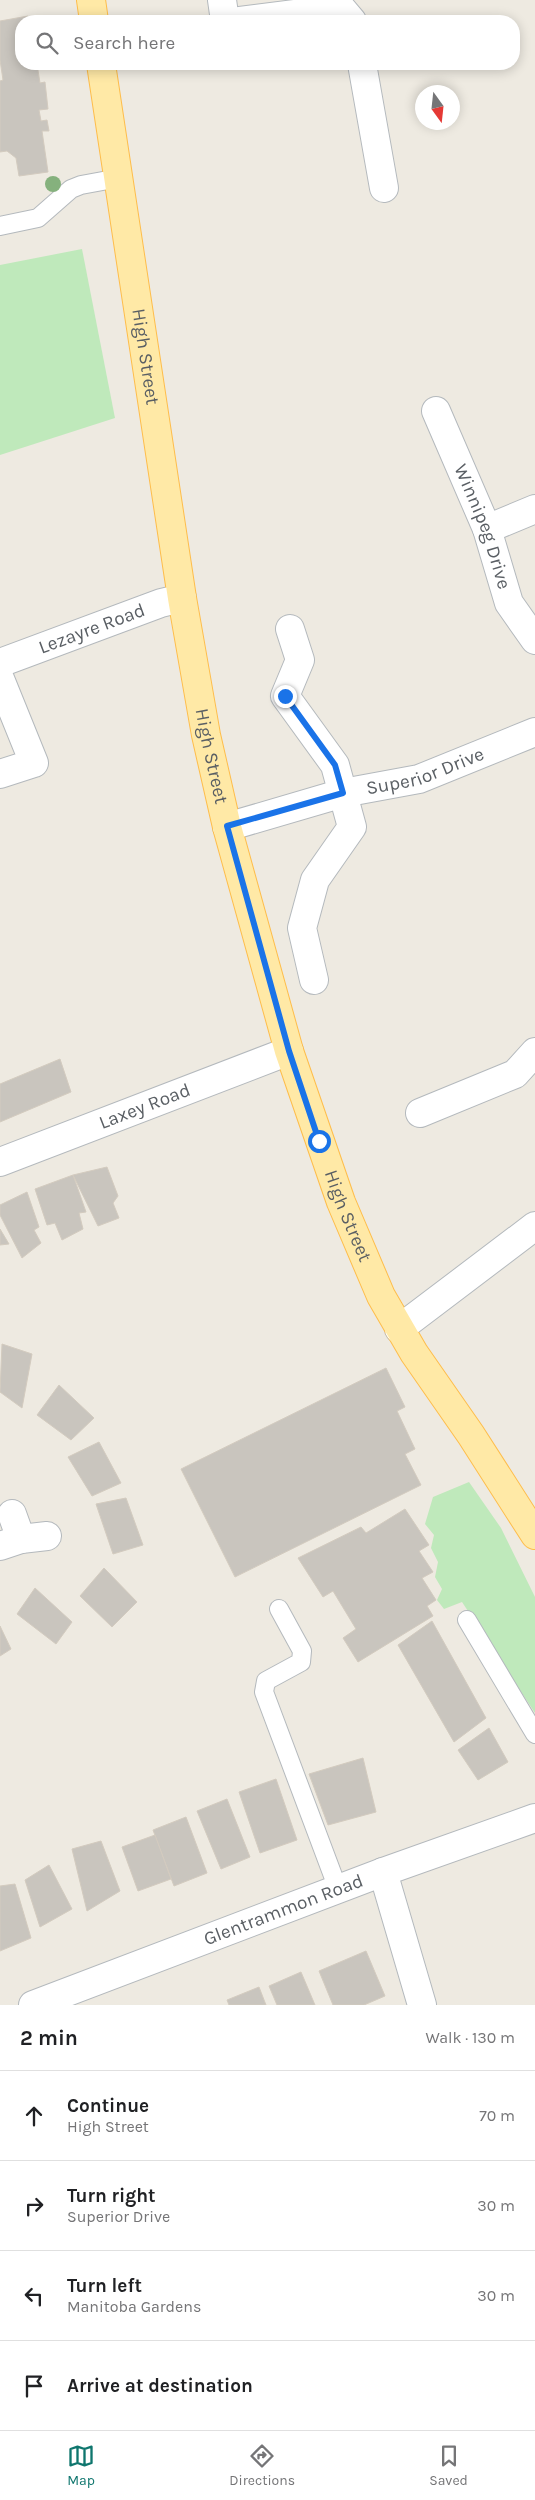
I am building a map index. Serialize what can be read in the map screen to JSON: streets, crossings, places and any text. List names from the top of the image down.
{
  "streets": {
    "main road": ["High Street"],
    "street": [
      "Winnipeg Drive",
      "Lezayre Road",
      "Superior Drive",
      "Laxey Road",
      "Glentrammon Road"
    ]
  },
  "crossings": [
    ["High Street", "Lezayre Road"],
    ["High Street", "Superior Drive"],
    ["High Street", "Laxey Road"]
  ],
  "north": "bottom",
  "page": {
    "search": "Search here",
    "heading": ["2 min", "Walk · 130 m"],
    "list": [
      ["Continue", "High Street", "70 m"],
      ["Turn right", "Superior Drive", "30 m"],
      ["Turn left", "Manitoba Gardens", "30 m"],
      "Arrive at destination"
    ],
    "nav": ["Map", "Directions", "Saved"]
  }
}
